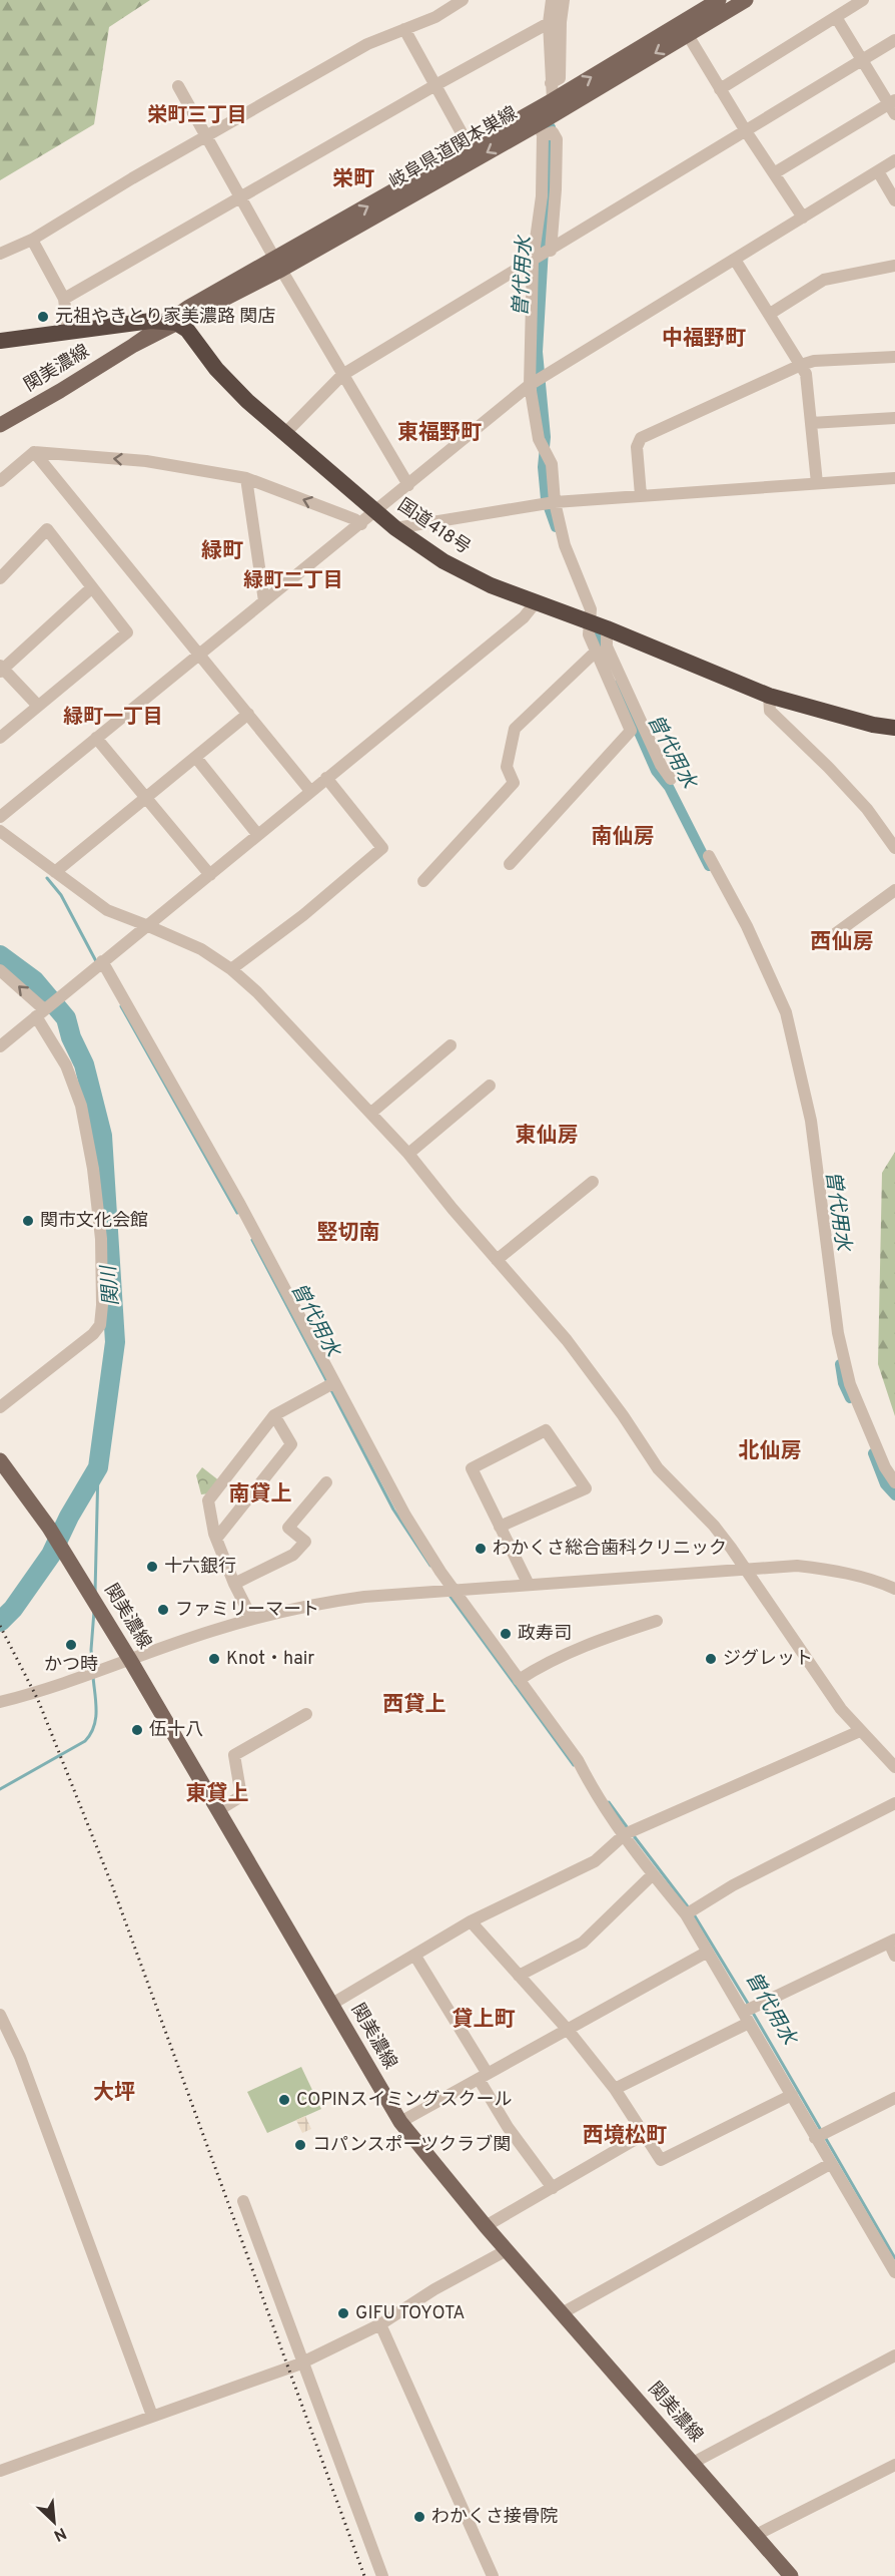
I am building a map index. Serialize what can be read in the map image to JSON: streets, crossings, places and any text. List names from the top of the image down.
{
  "streets": {
    "highway": ["国道418号"],
    "main road": ["岐阜県道関本巣線", "関美濃線"]
  },
  "crossings": [
    ["岐阜県道関本巣線", "関美濃線"],
    ["岐阜県道関本巣線", "国道418号"],
    ["関美濃線", "国道418号"]
  ],
  "districts": [
    "栄町三丁目",
    "栄町",
    "中福野町",
    "東福野町",
    "緑町",
    "緑町二丁目",
    "緑町一丁目",
    "南仙房",
    "西仙房",
    "東仙房",
    "竪切南",
    "北仙房",
    "南貸上",
    "西貸上",
    "東貸上",
    "貸上町",
    "大坪",
    "西境松町"
  ],
  "water": ["曽代用水", "関川"],
  "places": [
    "元祖やきとり家美濃路 関店",
    "関市文化会館",
    "わかくさ総合歯科クリニック",
    "十六銀行",
    "ファミリーマート",
    "政寿司",
    "かつ時",
    "Knot・hair",
    "ジグレット",
    "伍十八",
    "COPINスイミングスクール",
    "コパンスポーツクラブ関",
    "GIFU TOYOTA",
    "わかくさ接骨院"
  ],
  "north": "bottom right"
}
